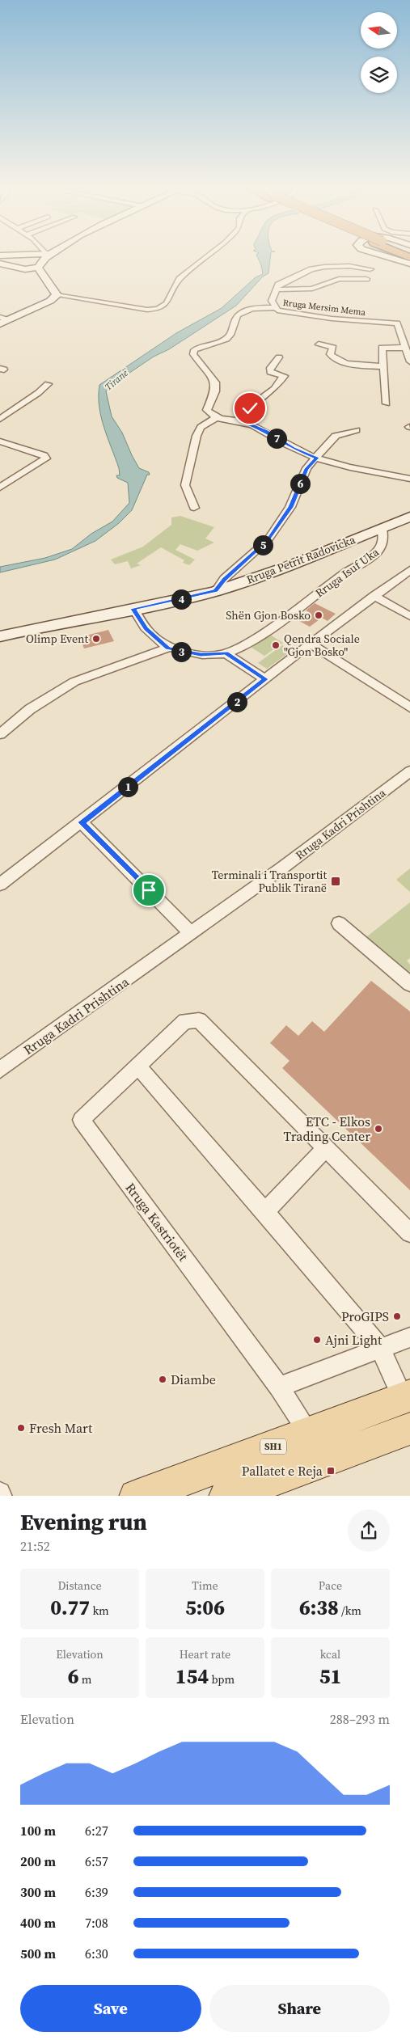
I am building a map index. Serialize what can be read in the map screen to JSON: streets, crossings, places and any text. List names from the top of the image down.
{
  "streets": {
    "main road": ["Rruga Petrit Radovicka", "SH1"],
    "street": [
      "Rruga Mersim Mema",
      "Rruga Isuf Uka",
      "Rruga Kadri Prishtina",
      "Rruga Kastriotët"
    ]
  },
  "crossings": [
    ["Rruga Petrit Radovicka", "Rruga Isuf Uka"],
    ["Rruga Kastriotët", "SH1"]
  ],
  "water": ["Tiranë"],
  "places": {
    "other": [
      "Shën Gjon Bosko",
      "Olimp Event",
      "Qendra Sociale \"Gjon Bosko\"",
      "ETC - Elkos Trading Center",
      "ProGIPS",
      "Ajni Light",
      "Diambe",
      "Fresh Mart"
    ],
    "transit": ["Terminali i Transportit Publik Tiranë", "Pallatet e Reja"]
  },
  "north": "left",
  "page": {
    "pins": [
      "7",
      "6",
      "5",
      "4",
      "3",
      "2",
      "1"
    ],
    "heading": ["Evening run", "21:52"],
    "stats": [
      ["Distance", "0.77 km"],
      ["Time", "5:06"],
      ["Pace", "6:38 /km"],
      ["Elevation", "6 m"],
      ["Heart rate", "154 bpm"],
      ["kcal", "51"]
    ],
    "chart": ["Elevation", "288–293 m"],
    "list": [
      {
        "name": "100 m",
        "note": "6:27"
      },
      {
        "name": "200 m",
        "note": "6:57"
      },
      {
        "name": "300 m",
        "note": "6:39"
      },
      {
        "name": "400 m",
        "note": "7:08"
      },
      {
        "name": "500 m",
        "note": "6:30"
      }
    ],
    "buttons": ["Save", "Share"]
  }
}
